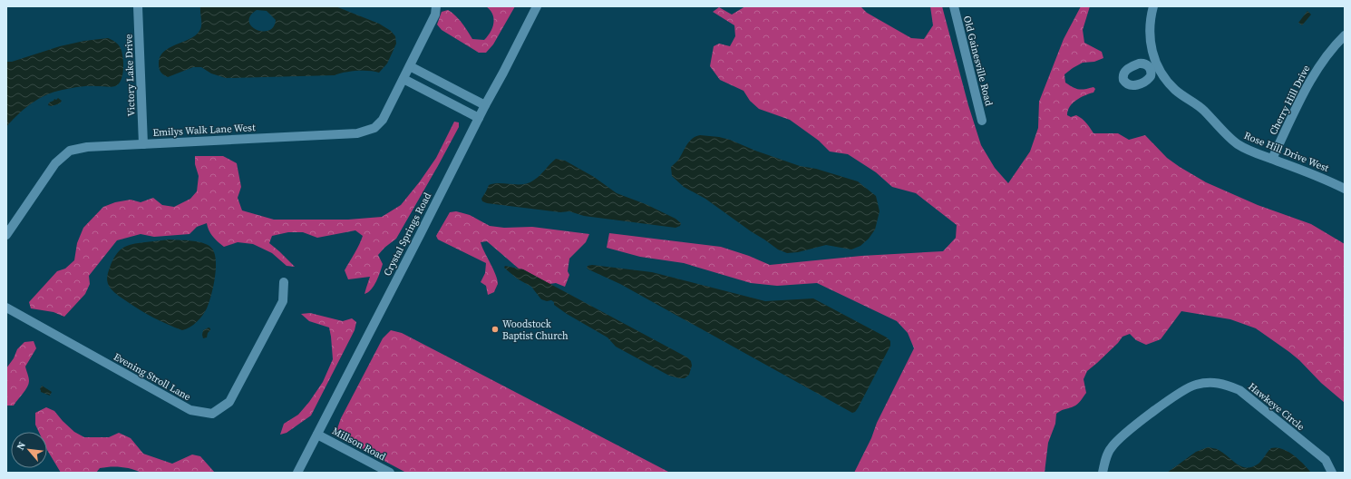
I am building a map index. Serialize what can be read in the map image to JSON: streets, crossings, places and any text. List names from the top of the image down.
{
  "streets": {
    "street": [
      "Old Gainesville Road",
      "Victory Lake Drive",
      "Cherry Hill Drive",
      "Emilys Walk Lane West",
      "Rose Hill Drive West",
      "Crystal Springs Road",
      "Evening Stroll Lane",
      "Hawkeye Circle",
      "Millson Road"
    ]
  },
  "crossings": [
    ["Victory Lake Drive", "Emilys Walk Lane West"],
    ["Cherry Hill Drive", "Rose Hill Drive West"],
    ["Crystal Springs Road", "Millson Road"]
  ],
  "places": ["Woodstock Baptist Church"],
  "north": "top left"
}
